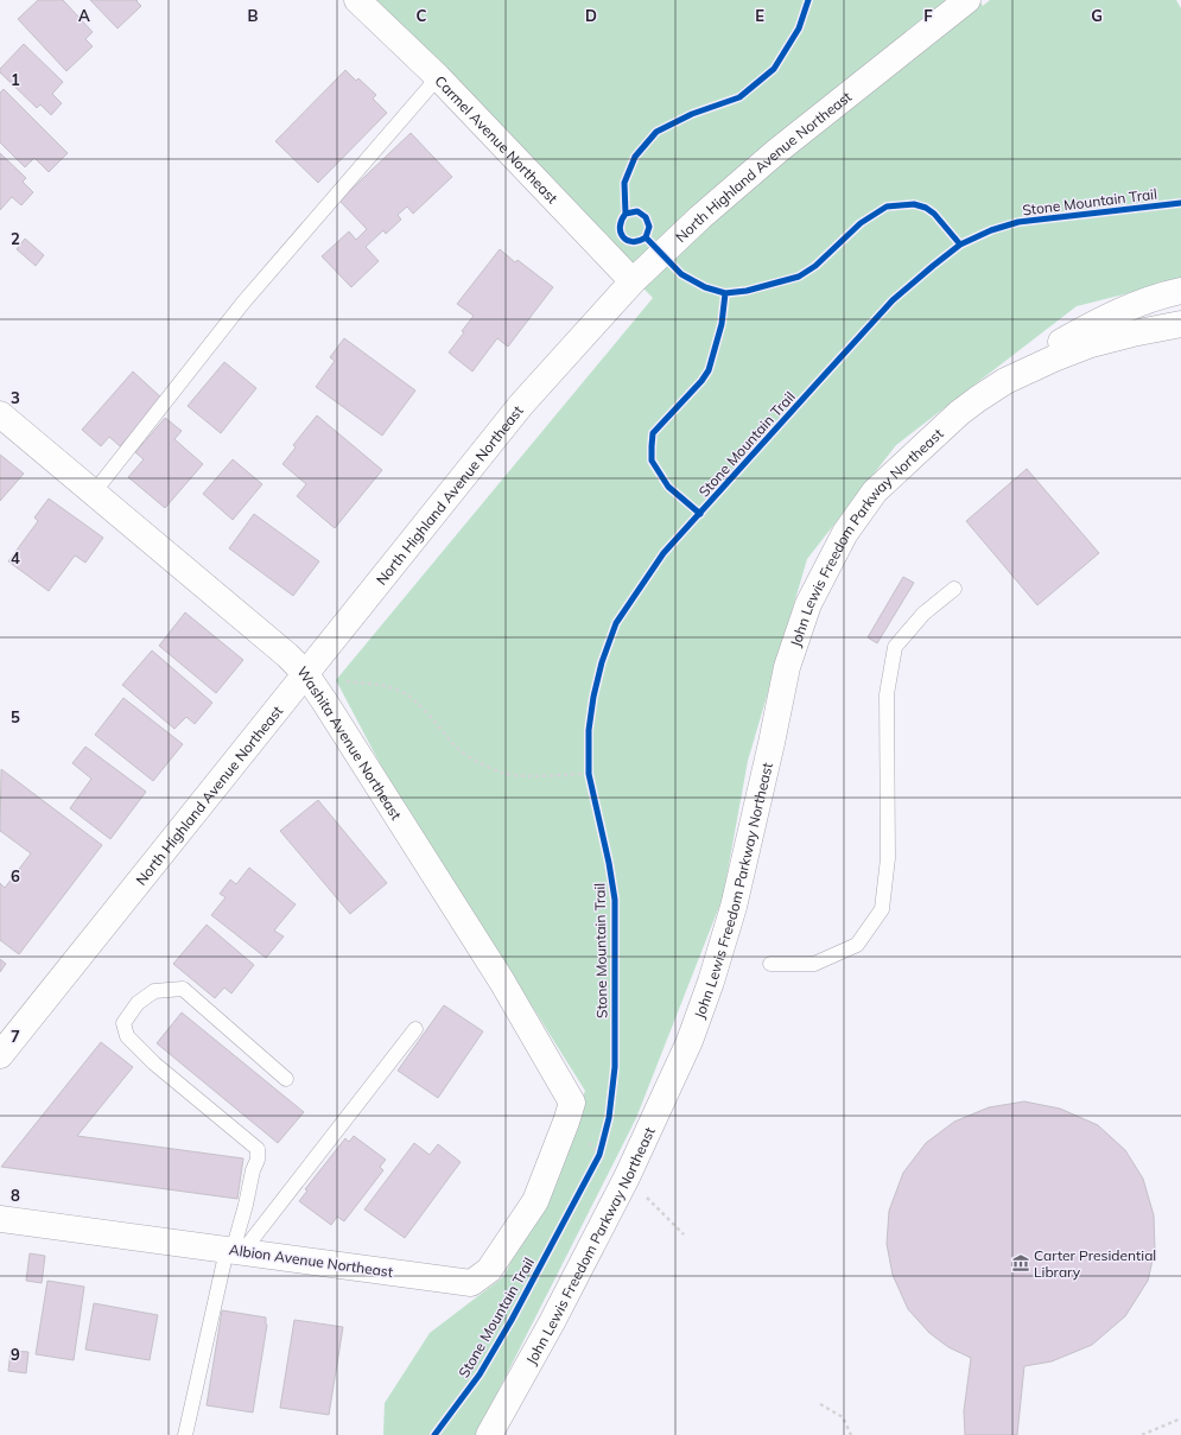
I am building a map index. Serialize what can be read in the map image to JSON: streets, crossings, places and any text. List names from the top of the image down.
{
  "streets": {
    "main road": [
      "Carmel Avenue Northeast",
      "North Highland Avenue Northeast",
      "John Lewis Freedom Parkway Northeast",
      "Washita Avenue Northeast",
      "Albion Avenue Northeast"
    ],
    "cycle path": ["Stone Mountain Trail"]
  },
  "crossings": [
    ["Carmel Avenue Northeast", "North Highland Avenue Northeast"],
    ["North Highland Avenue Northeast", "Washita Avenue Northeast"],
    ["Washita Avenue Northeast", "Albion Avenue Northeast"]
  ],
  "places": {
    "museum": ["Carter Presidential Library"]
  },
  "grid": {
    "columns": [
      "A",
      "B",
      "C",
      "D",
      "E",
      "F",
      "G"
    ],
    "rows": [
      "1",
      "2",
      "3",
      "4",
      "5",
      "6",
      "7",
      "8",
      "9"
    ]
  }
}
